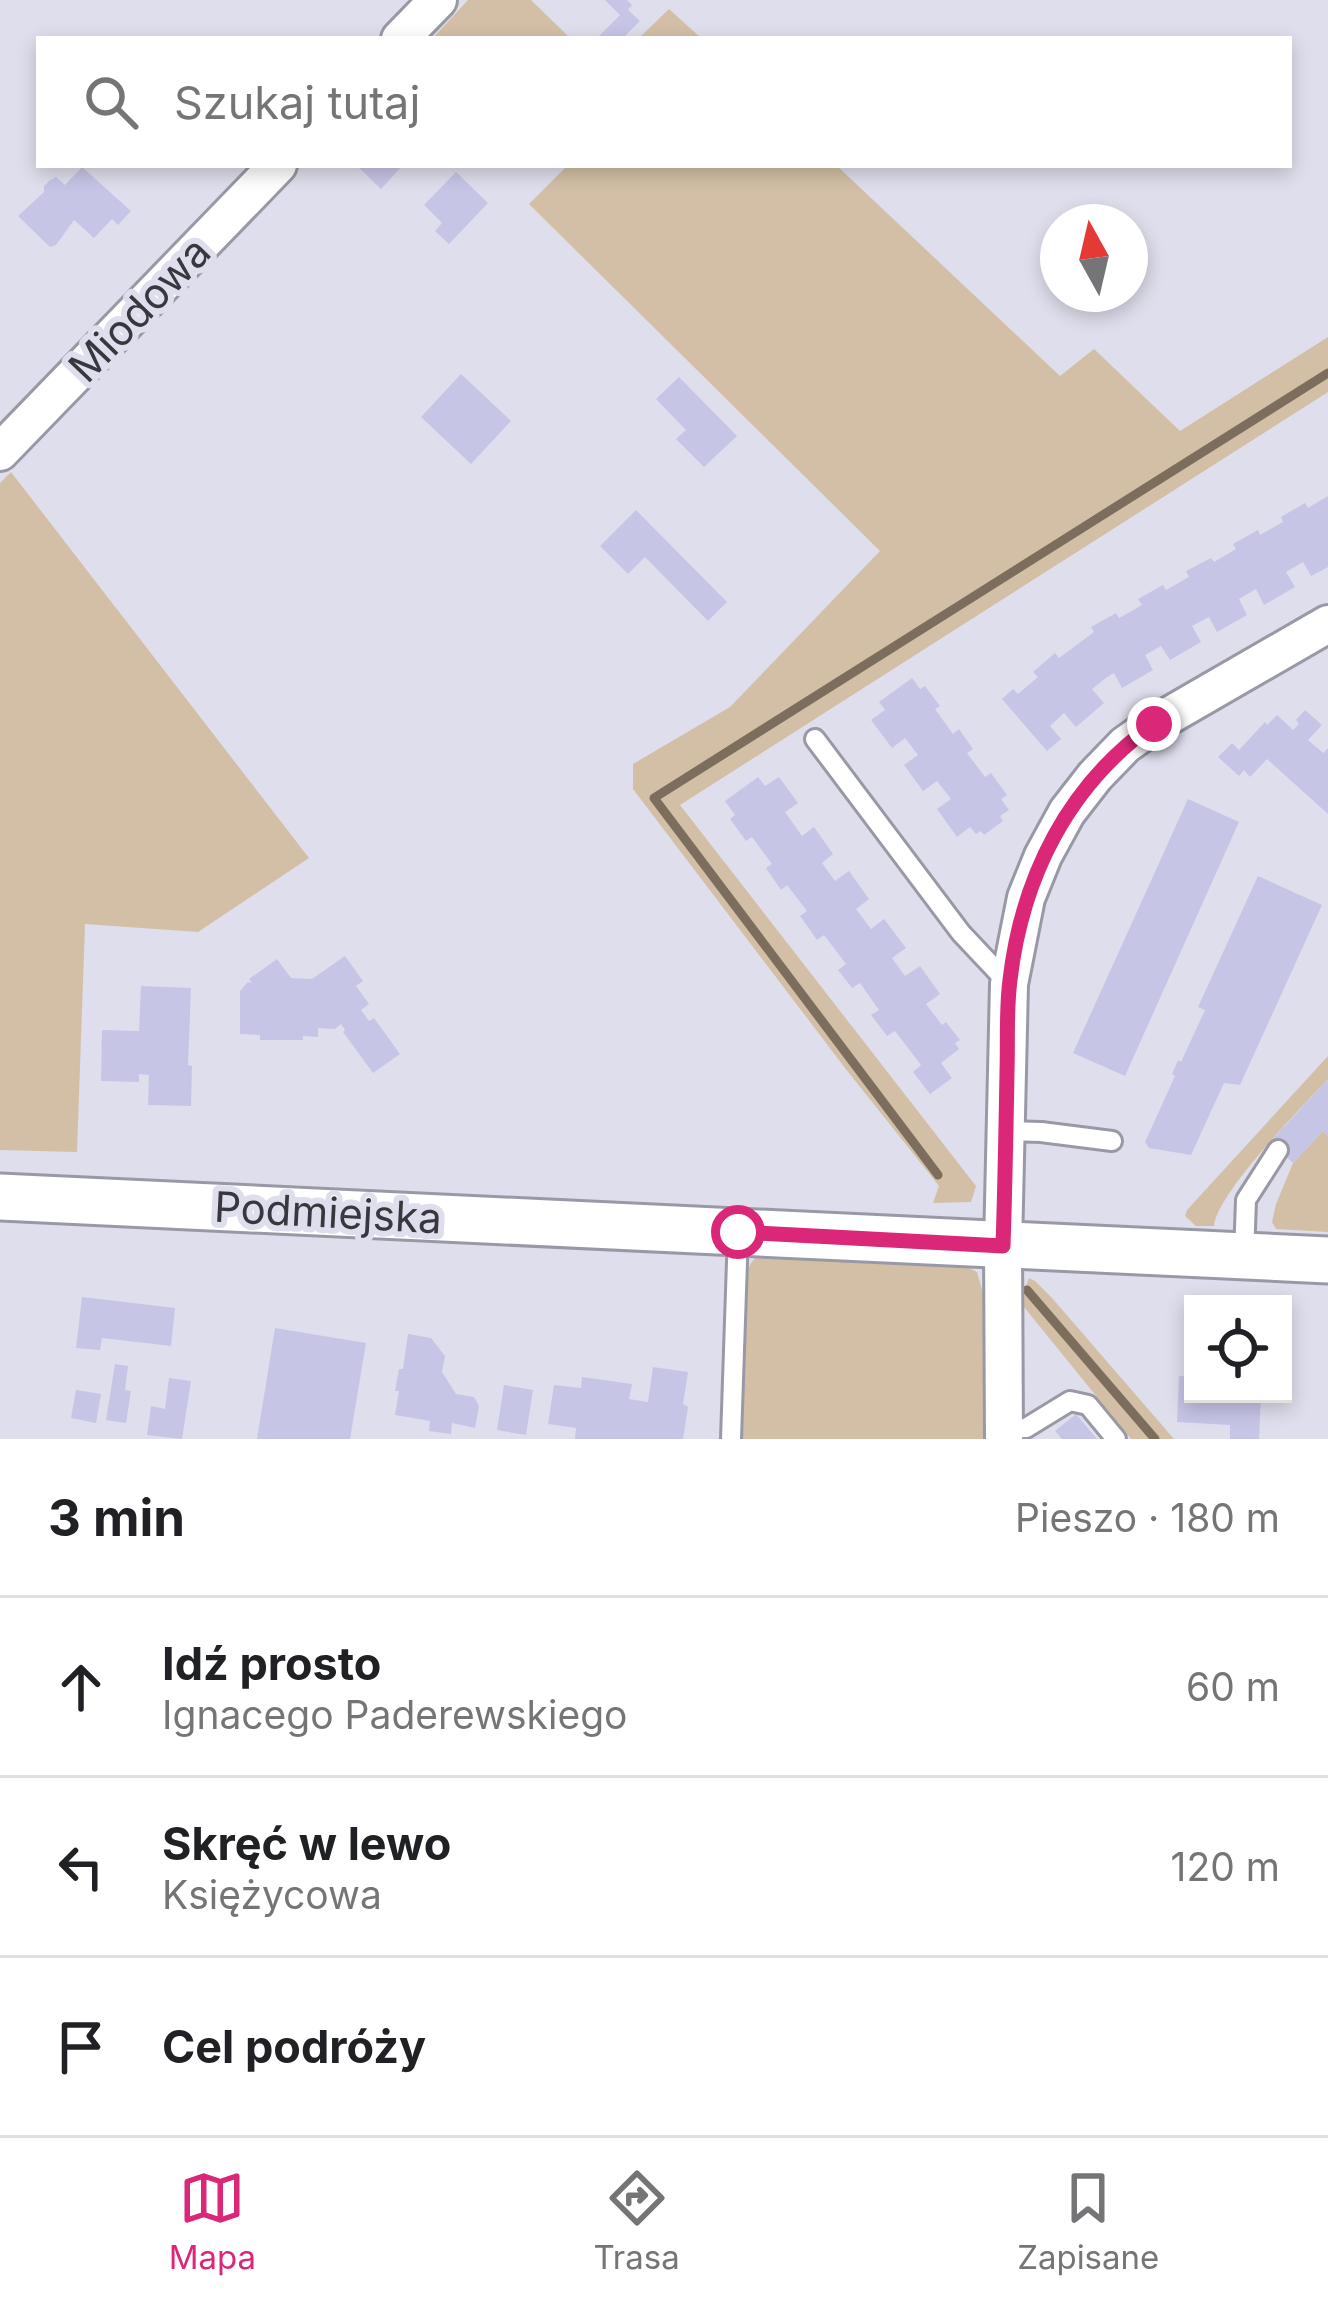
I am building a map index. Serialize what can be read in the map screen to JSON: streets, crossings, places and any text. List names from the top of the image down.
{
  "streets": {
    "street": ["Miodowa", "Podmiejska"]
  },
  "north": "top",
  "page": {
    "search": "Szukaj tutaj",
    "heading": ["3 min", "Pieszo · 180 m"],
    "list": [
      ["Idź prosto", "Ignacego Paderewskiego", "60 m"],
      ["Skręć w lewo", "Księżycowa", "120 m"],
      "Cel podróży"
    ],
    "nav": ["Mapa", "Trasa", "Zapisane"]
  }
}
